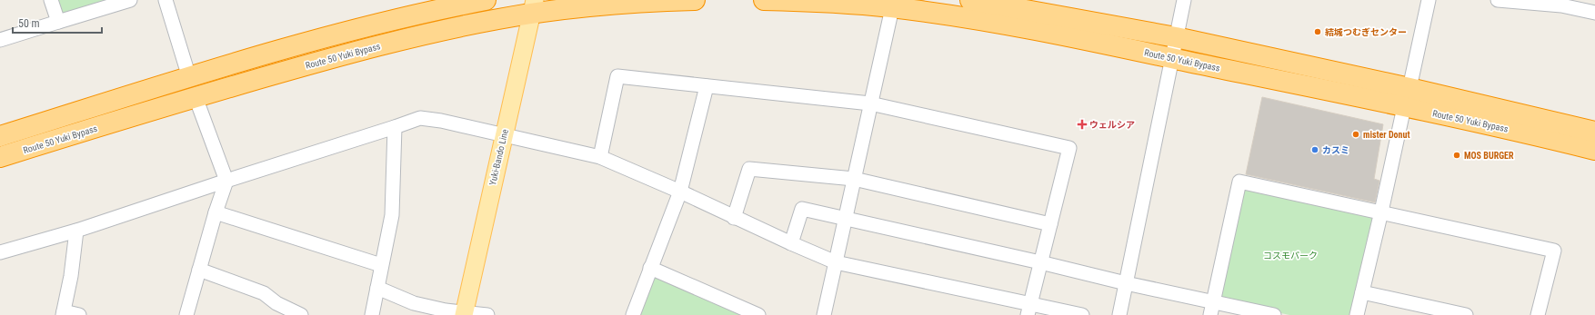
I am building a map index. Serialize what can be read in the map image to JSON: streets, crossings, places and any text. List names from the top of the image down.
{
  "streets": {
    "highway": ["Route 50 Yuki Bypass"],
    "main road": ["Yuki-Bando Line"]
  },
  "crossings": [
    ["Route 50 Yuki Bypass", "Yuki-Bando Line"]
  ],
  "parks": ["コスモパーク"],
  "places": {
    "other": [
      "結城つむぎセンター",
      "mister Donut",
      "カスミ",
      "MOS BURGER"
    ],
    "health": ["ウェルシア"]
  },
  "scale_bar": "50 m"
}
